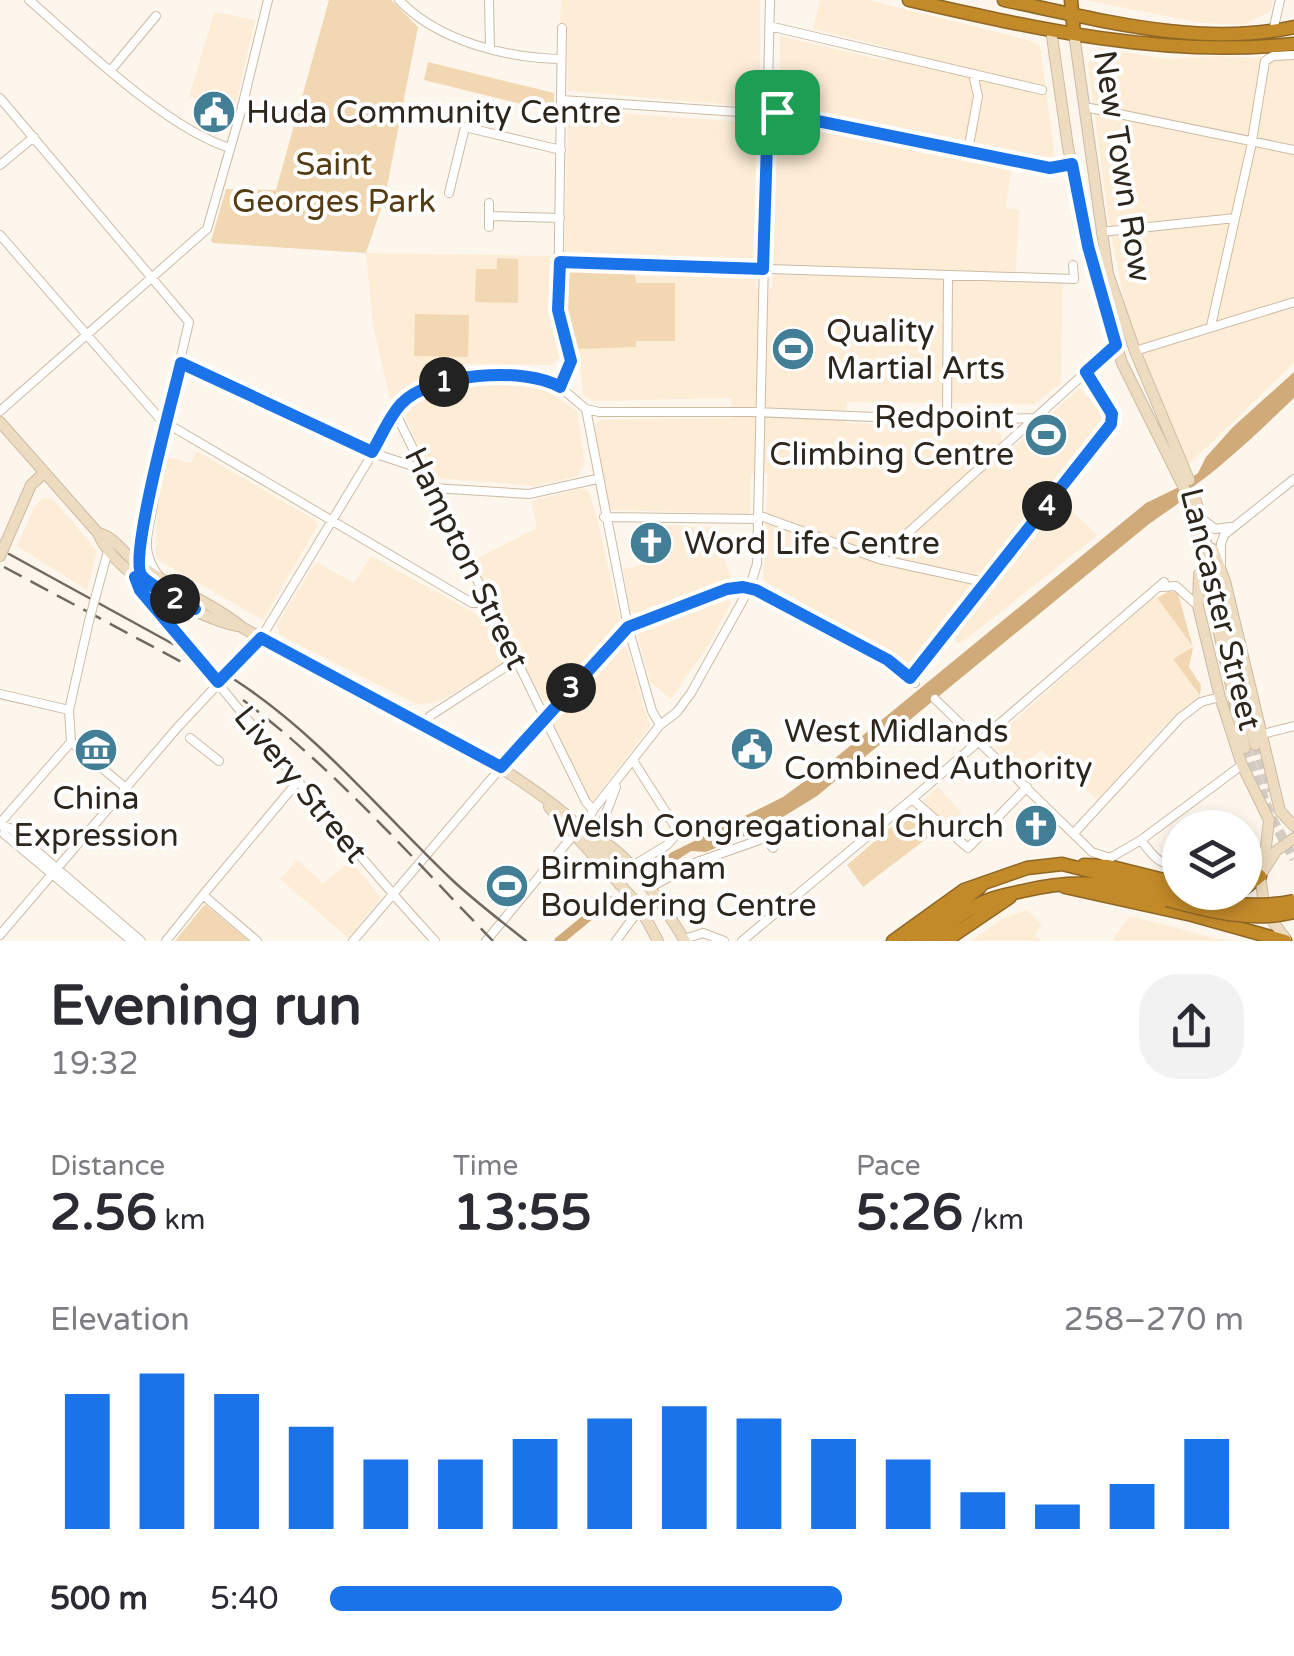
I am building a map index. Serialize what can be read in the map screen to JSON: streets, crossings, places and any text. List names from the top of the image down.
{
  "streets": {
    "main road": ["New Town Row", "Lancaster Street"],
    "street": ["Hampton Street", "Livery Street"]
  },
  "crossings": [
    ["New Town Row", "Lancaster Street"]
  ],
  "parks": ["Saint Georges Park"],
  "places": {
    "public building": ["Huda Community Centre", "West Midlands Combined Authority"],
    "sports": ["Quality Martial Arts", "Redpoint Climbing Centre", "Birmingham Bouldering Centre"],
    "church": ["Word Life Centre", "Welsh Congregational Church"],
    "museum": ["China Expression"]
  },
  "page": {
    "pins": [
      "1",
      "4",
      "2",
      "3"
    ],
    "heading": ["Evening run", "19:32"],
    "stats": [
      ["Distance", "2.56 km"],
      ["Time", "13:55"],
      ["Pace", "5:26 /km"]
    ],
    "chart": ["Elevation", "258–270 m"],
    "list": [
      {
        "name": "500 m",
        "note": "5:40"
      }
    ]
  }
}
